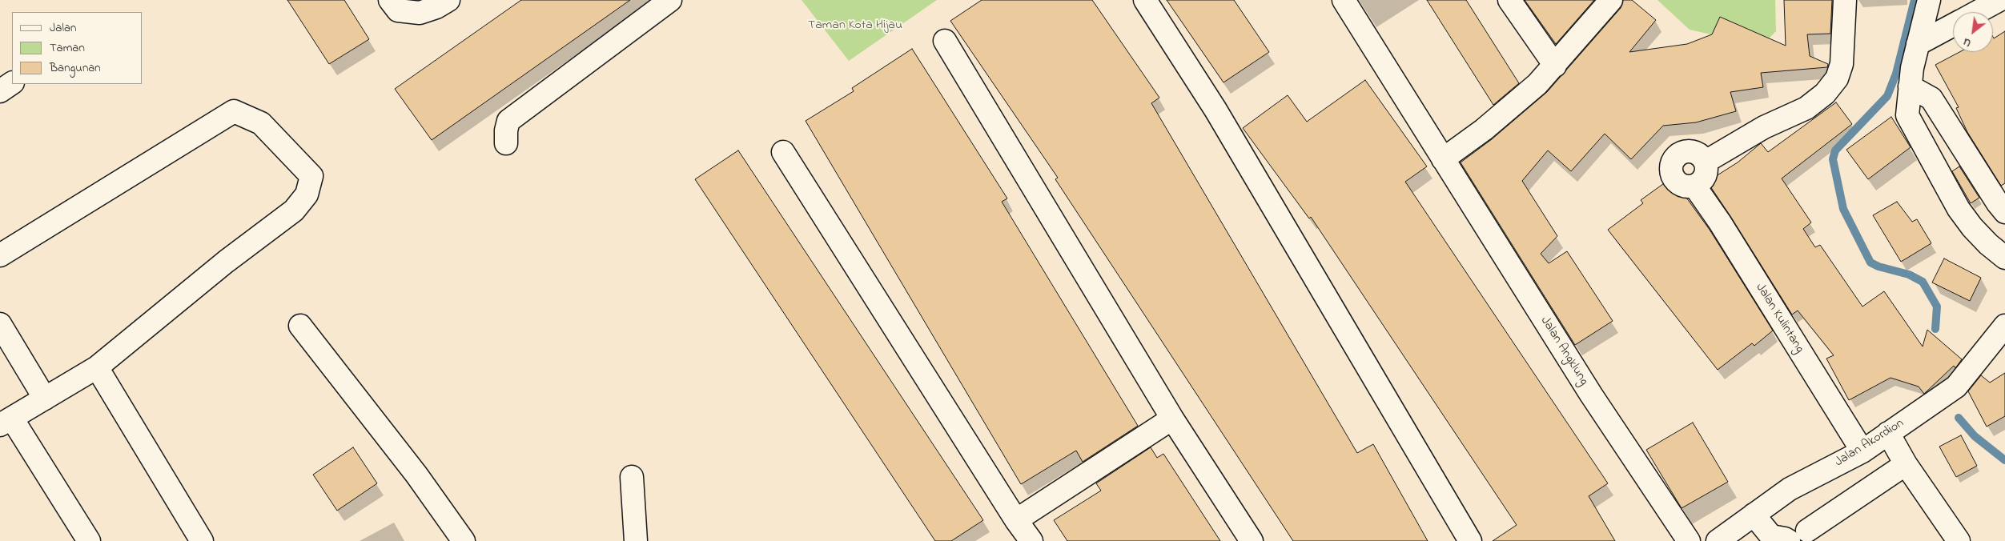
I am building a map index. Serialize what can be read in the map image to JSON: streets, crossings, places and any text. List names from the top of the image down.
{
  "streets": {
    "street": ["Jalan Kulintang", "Jalan Angklung", "Jalan Akordion"]
  },
  "crossings": [
    ["Jalan Kulintang", "Jalan Akordion"]
  ],
  "parks": ["Taman Kota Hijau"],
  "legend": ["Jalan", "Taman", "Bangunan"],
  "north": "bottom left"
}
